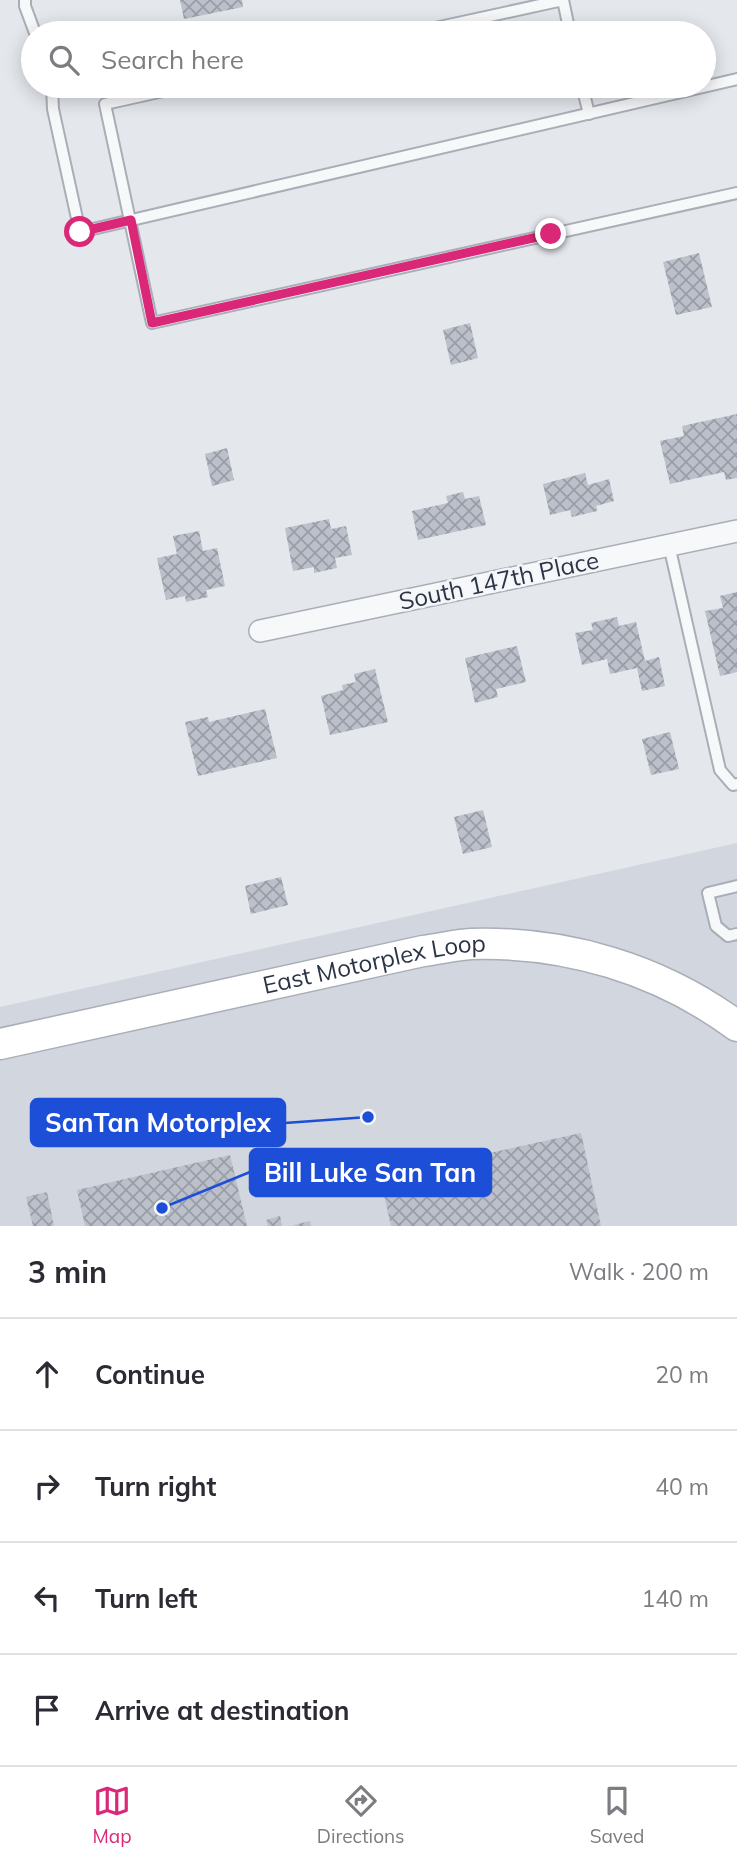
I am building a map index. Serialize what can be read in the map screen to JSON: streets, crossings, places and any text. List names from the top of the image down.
{
  "streets": {
    "street": ["South 147th Place", "East Motorplex Loop"]
  },
  "places": ["SanTan Motorplex", "Bill Luke San Tan"],
  "page": {
    "search": "Search here",
    "heading": ["3 min", "Walk · 200 m"],
    "list": [
      ["Continue", "20 m"],
      ["Turn right", "40 m"],
      ["Turn left", "140 m"],
      "Arrive at destination"
    ],
    "nav": ["Map", "Directions", "Saved"]
  }
}
